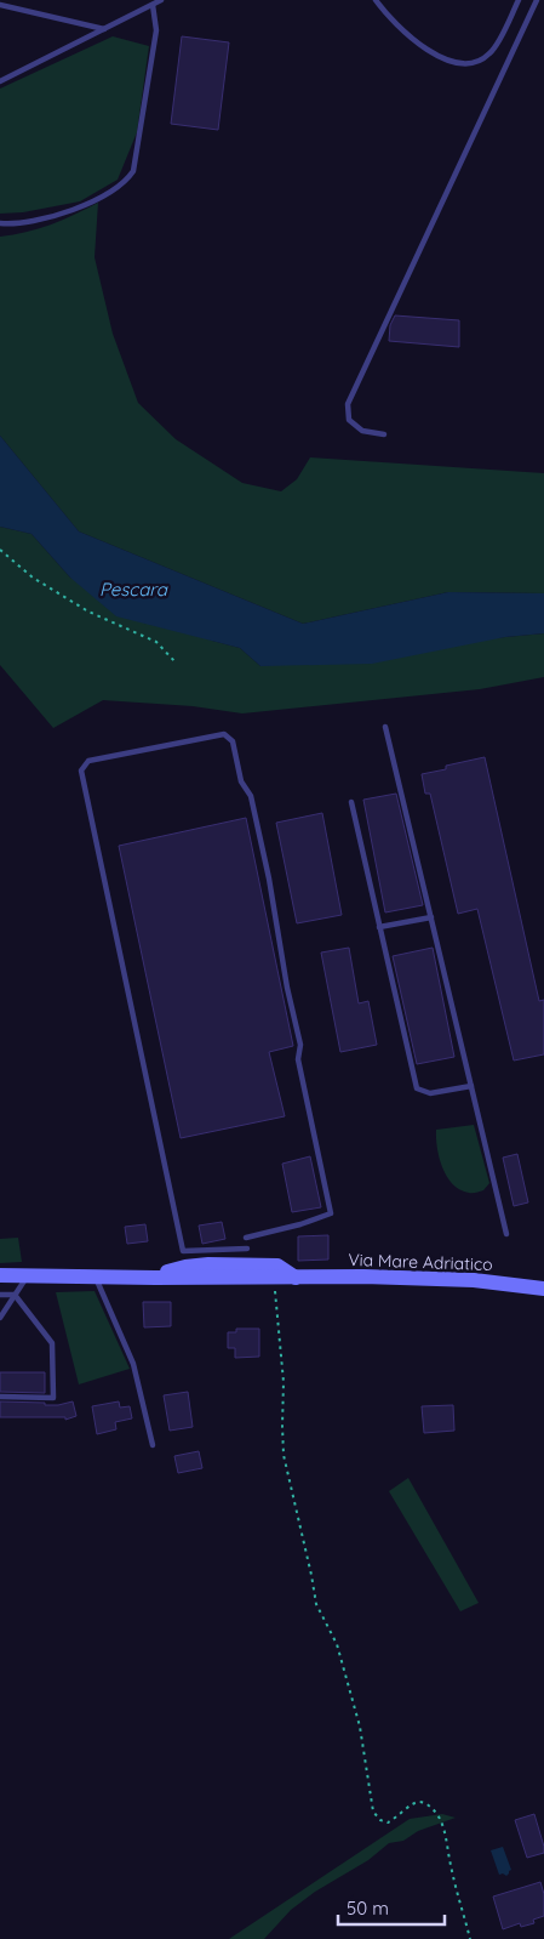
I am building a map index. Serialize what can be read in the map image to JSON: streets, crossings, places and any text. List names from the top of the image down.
{
  "streets": {
    "main road": ["Via Mare Adriatico"]
  },
  "water": ["Pescara"],
  "scale_bar": "50 m"
}
